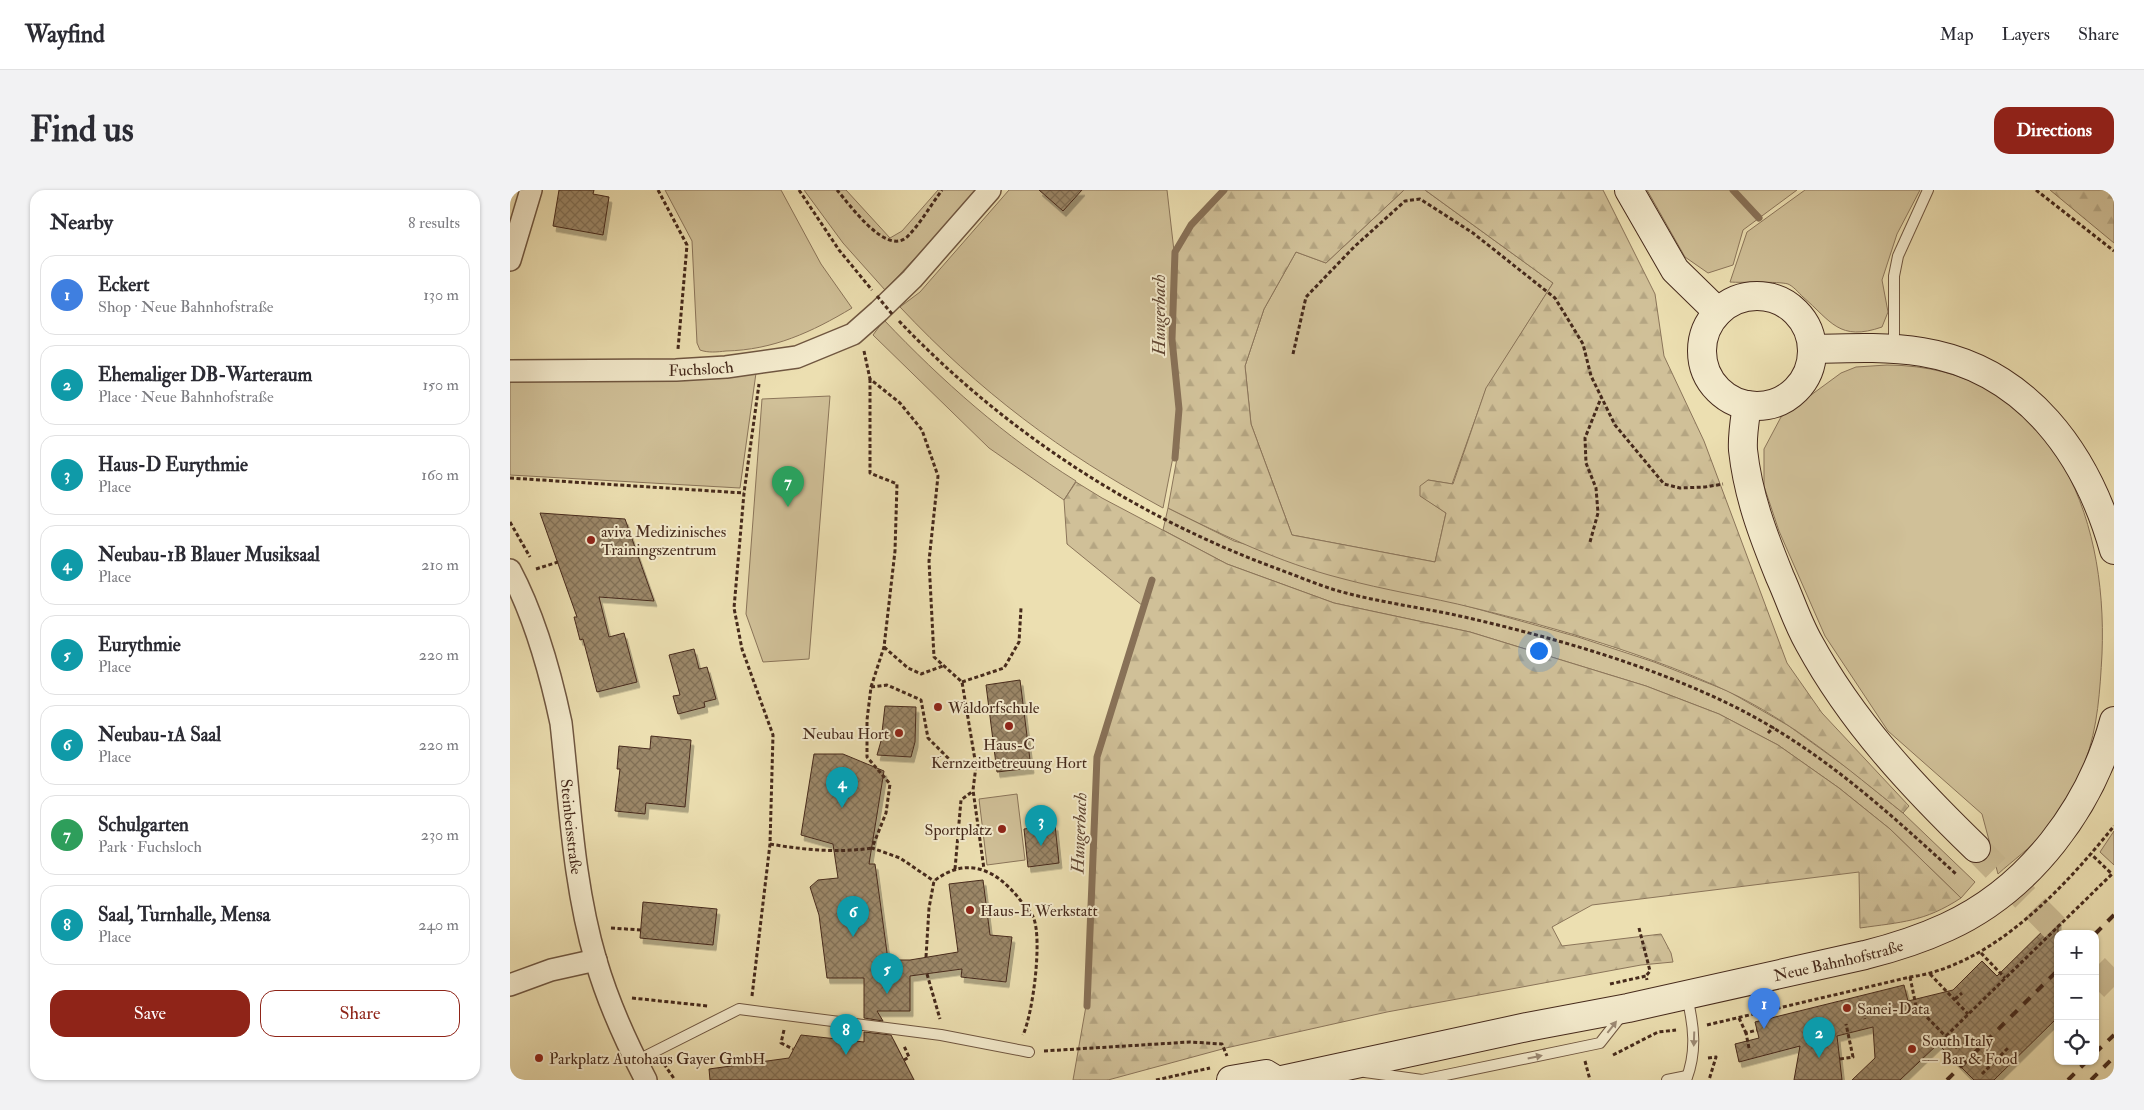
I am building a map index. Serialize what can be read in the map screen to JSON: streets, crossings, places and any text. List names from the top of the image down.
{
  "streets": {
    "main road": ["Neue Bahnhofstraße"],
    "street": ["Fuchsloch", "Steinbeisstraße"]
  },
  "water": ["Hungerbach"],
  "places": [
    "aviva Medizinisches Trainingszentrum",
    "Waldorfschule",
    "Haus-C Kernzeitbetreuung Hort",
    "Neubau Hort",
    "Sportplatz",
    "Haus-E Werkstatt",
    "Sanei-Data",
    "South Italy — Bar & Food",
    "Parkplatz Autohaus Gayer GmbH"
  ],
  "page": {
    "header": "Wayfind",
    "nav": ["Map", "Layers", "Share"],
    "buttons": [
      "Directions",
      ["Save", "Share"]
    ],
    "title": "Find us",
    "heading": ["Nearby", "8 results"],
    "list": [
      {
        "mark": "1",
        "name": "Eckert",
        "note": "Shop · Neue Bahnhofstraße",
        "value": "130 m"
      },
      {
        "mark": "2",
        "name": "Ehemaliger DB-Warteraum",
        "note": "Place · Neue Bahnhofstraße",
        "value": "150 m"
      },
      {
        "mark": "3",
        "name": "Haus-D Eurythmie",
        "note": "Place",
        "value": "160 m"
      },
      {
        "mark": "4",
        "name": "Neubau-1B Blauer Musiksaal",
        "note": "Place",
        "value": "210 m"
      },
      {
        "mark": "5",
        "name": "Eurythmie",
        "note": "Place",
        "value": "220 m"
      },
      {
        "mark": "6",
        "name": "Neubau-1A Saal",
        "note": "Place",
        "value": "220 m"
      },
      {
        "mark": "7",
        "name": "Schulgarten",
        "note": "Park · Fuchsloch",
        "value": "230 m"
      },
      {
        "mark": "8",
        "name": "Saal, Turnhalle, Mensa",
        "note": "Place",
        "value": "240 m"
      }
    ],
    "pins": [
      "7",
      "4",
      "3",
      "6",
      "5",
      "1",
      "8",
      "2"
    ],
    "map_buttons": ["+", "−"]
  }
}
